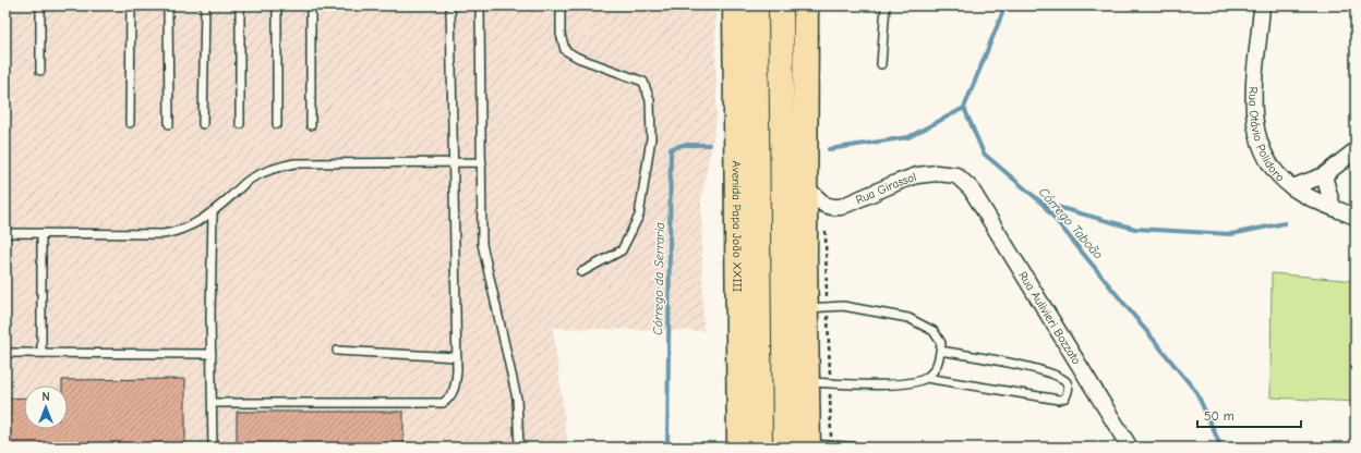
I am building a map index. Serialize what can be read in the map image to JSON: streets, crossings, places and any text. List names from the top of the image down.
{
  "streets": {
    "main road": ["Avenida Papa João XXIII"],
    "street": ["Rua Otávio Polidoro", "Rua Girassol", "Rua Aulivieri Bozzato"]
  },
  "crossings": [
    ["Rua Girassol", "Rua Aulivieri Bozzato"]
  ],
  "water": ["Córrego Taboão", "Córrego da Serraria"],
  "scale_bar": "50 m",
  "north": "top"
}
